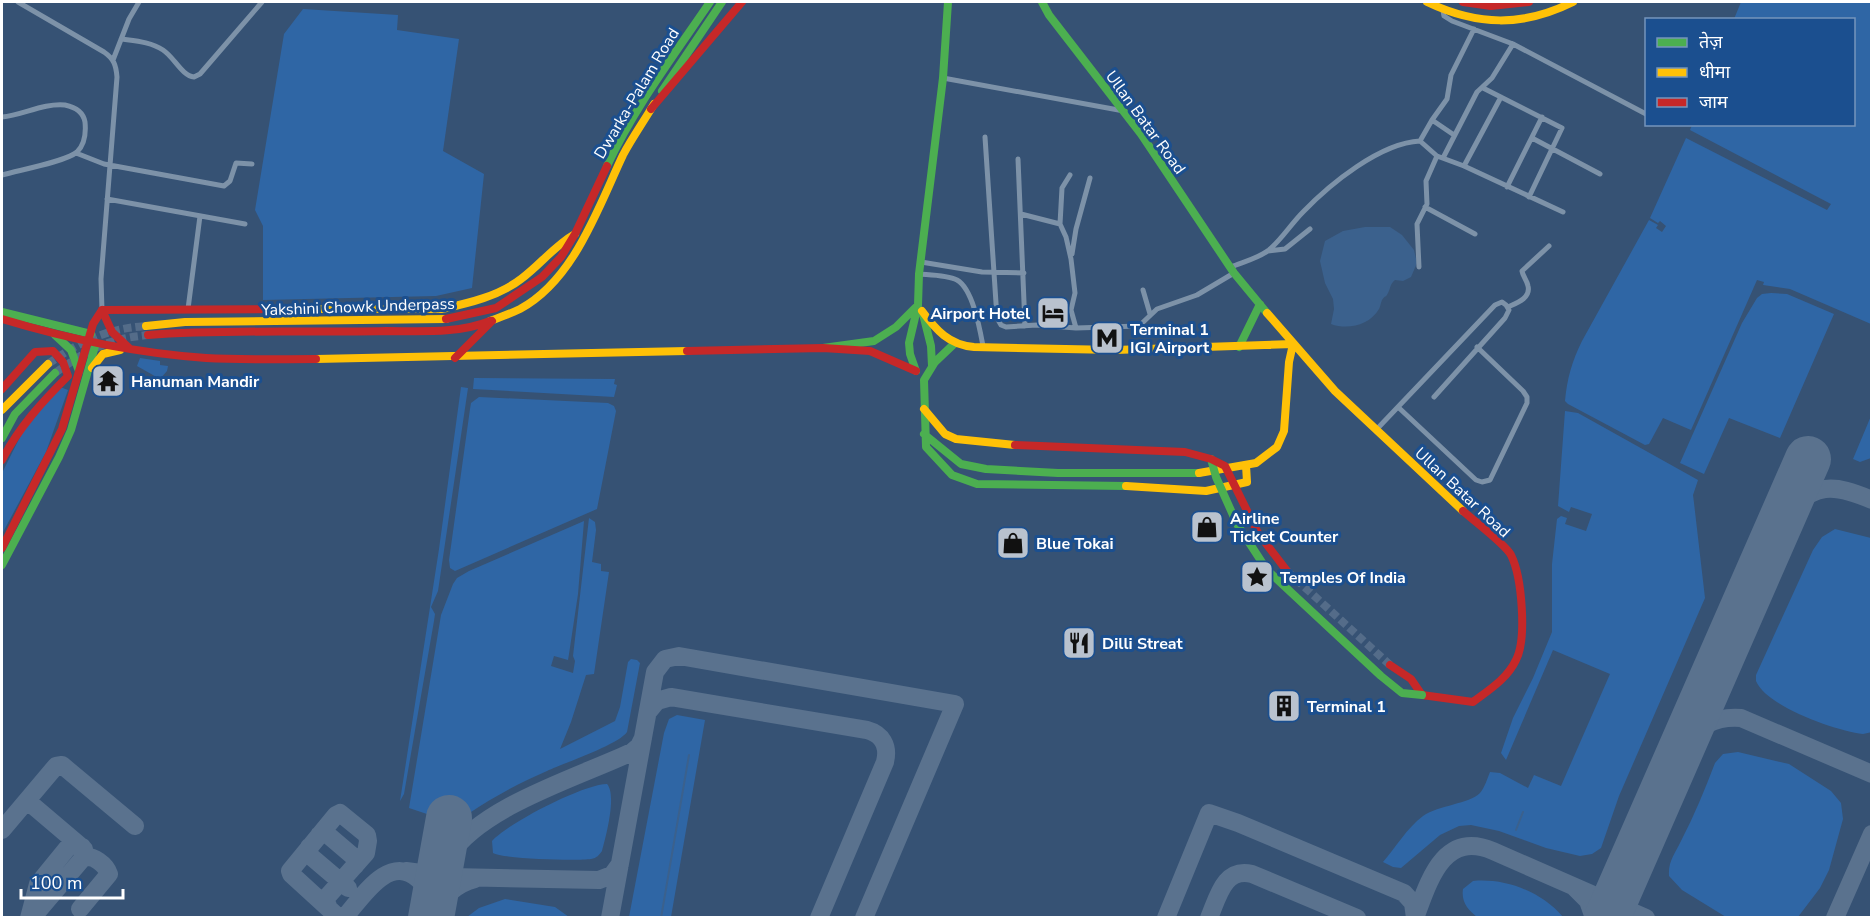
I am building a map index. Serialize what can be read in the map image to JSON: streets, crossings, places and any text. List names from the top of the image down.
{
  "streets": {
    "main road": ["Dwarka-Palam Road", "Ullan Batar Road", "Yakshini Chowk Underpass"]
  },
  "crossings": [
    ["Dwarka-Palam Road", "Yakshini Chowk Underpass"]
  ],
  "places": {
    "hotel": ["Airport Hotel"],
    "metro station": ["Terminal 1 IGI Airport"],
    "temple": ["Hanuman Mandir"],
    "shop": ["Airline Ticket Counter", "Blue Tokai"],
    "place": ["Temples Of India"],
    "restaurant": ["Dilli Streat"],
    "building": ["Terminal 1"]
  },
  "legend": ["तेज़", "धीमा", "जाम"],
  "scale_bar": "100 m"
}
